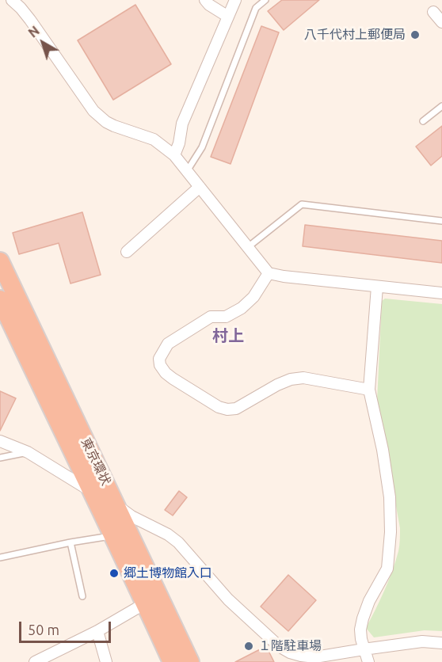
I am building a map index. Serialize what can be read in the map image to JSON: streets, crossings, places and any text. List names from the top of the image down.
{
  "streets": {
    "highway": ["東京環状"]
  },
  "districts": ["村上"],
  "places": ["八千代村上郵便局", "郷土博物館入口", "１階駐車場"],
  "scale_bar": "50 m",
  "north": "top left"
}
